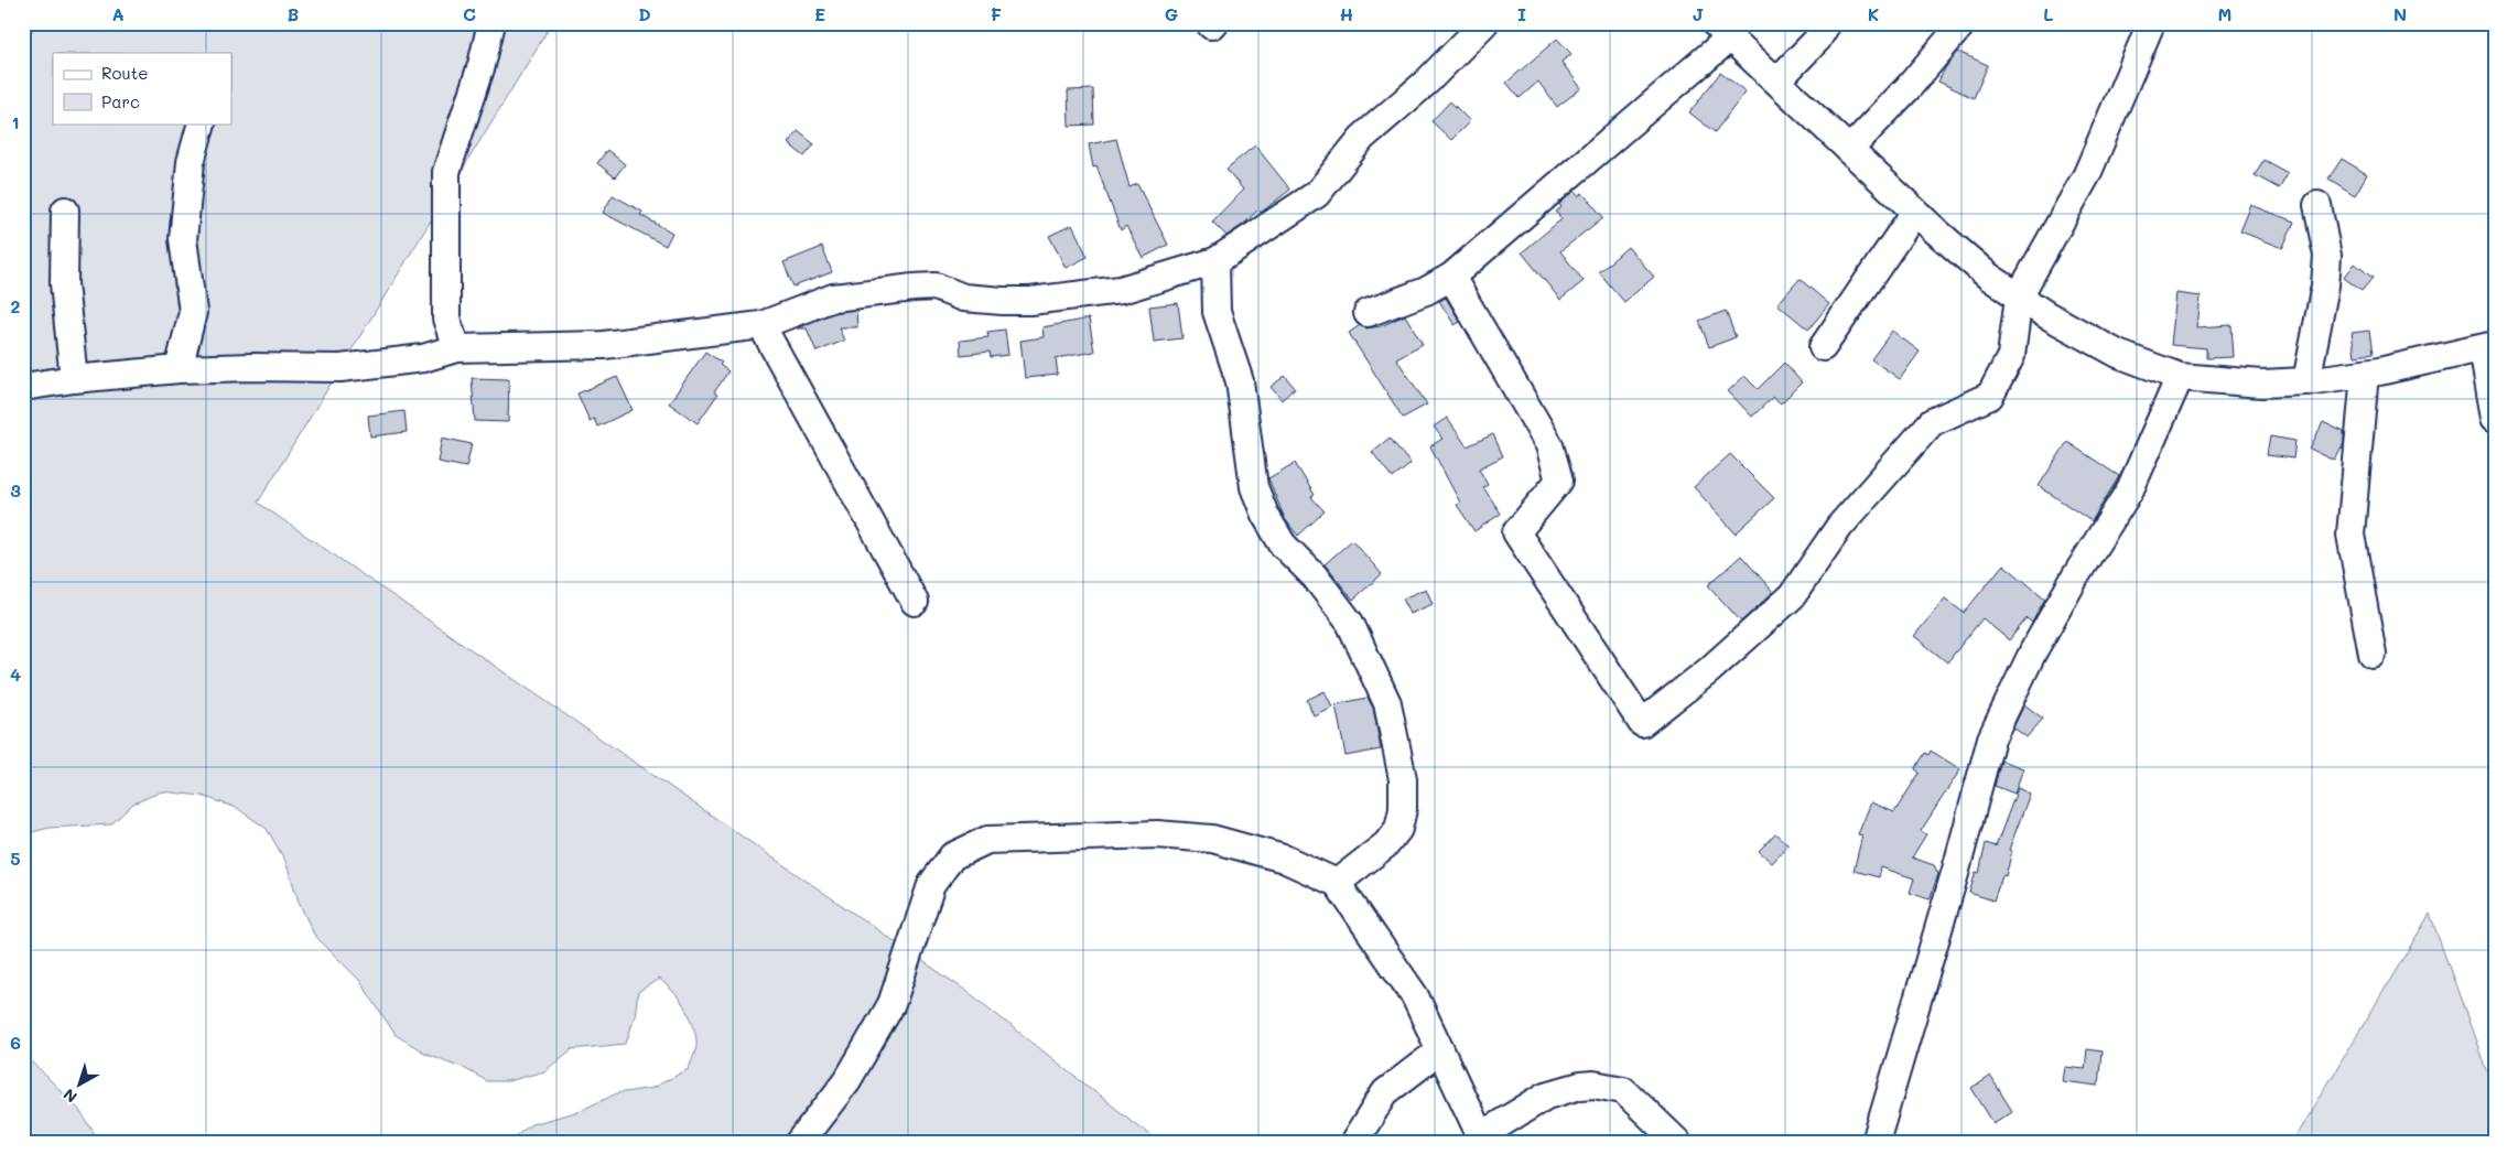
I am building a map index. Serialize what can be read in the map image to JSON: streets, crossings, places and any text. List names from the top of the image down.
{
  "legend": ["Route", "Parc"],
  "north": "bottom left",
  "grid": {
    "columns": [
      "A",
      "B",
      "C",
      "D",
      "E",
      "F",
      "G",
      "H",
      "I",
      "J",
      "K",
      "L",
      "M",
      "N"
    ],
    "rows": [
      "1",
      "2",
      "3",
      "4",
      "5",
      "6"
    ]
  }
}
